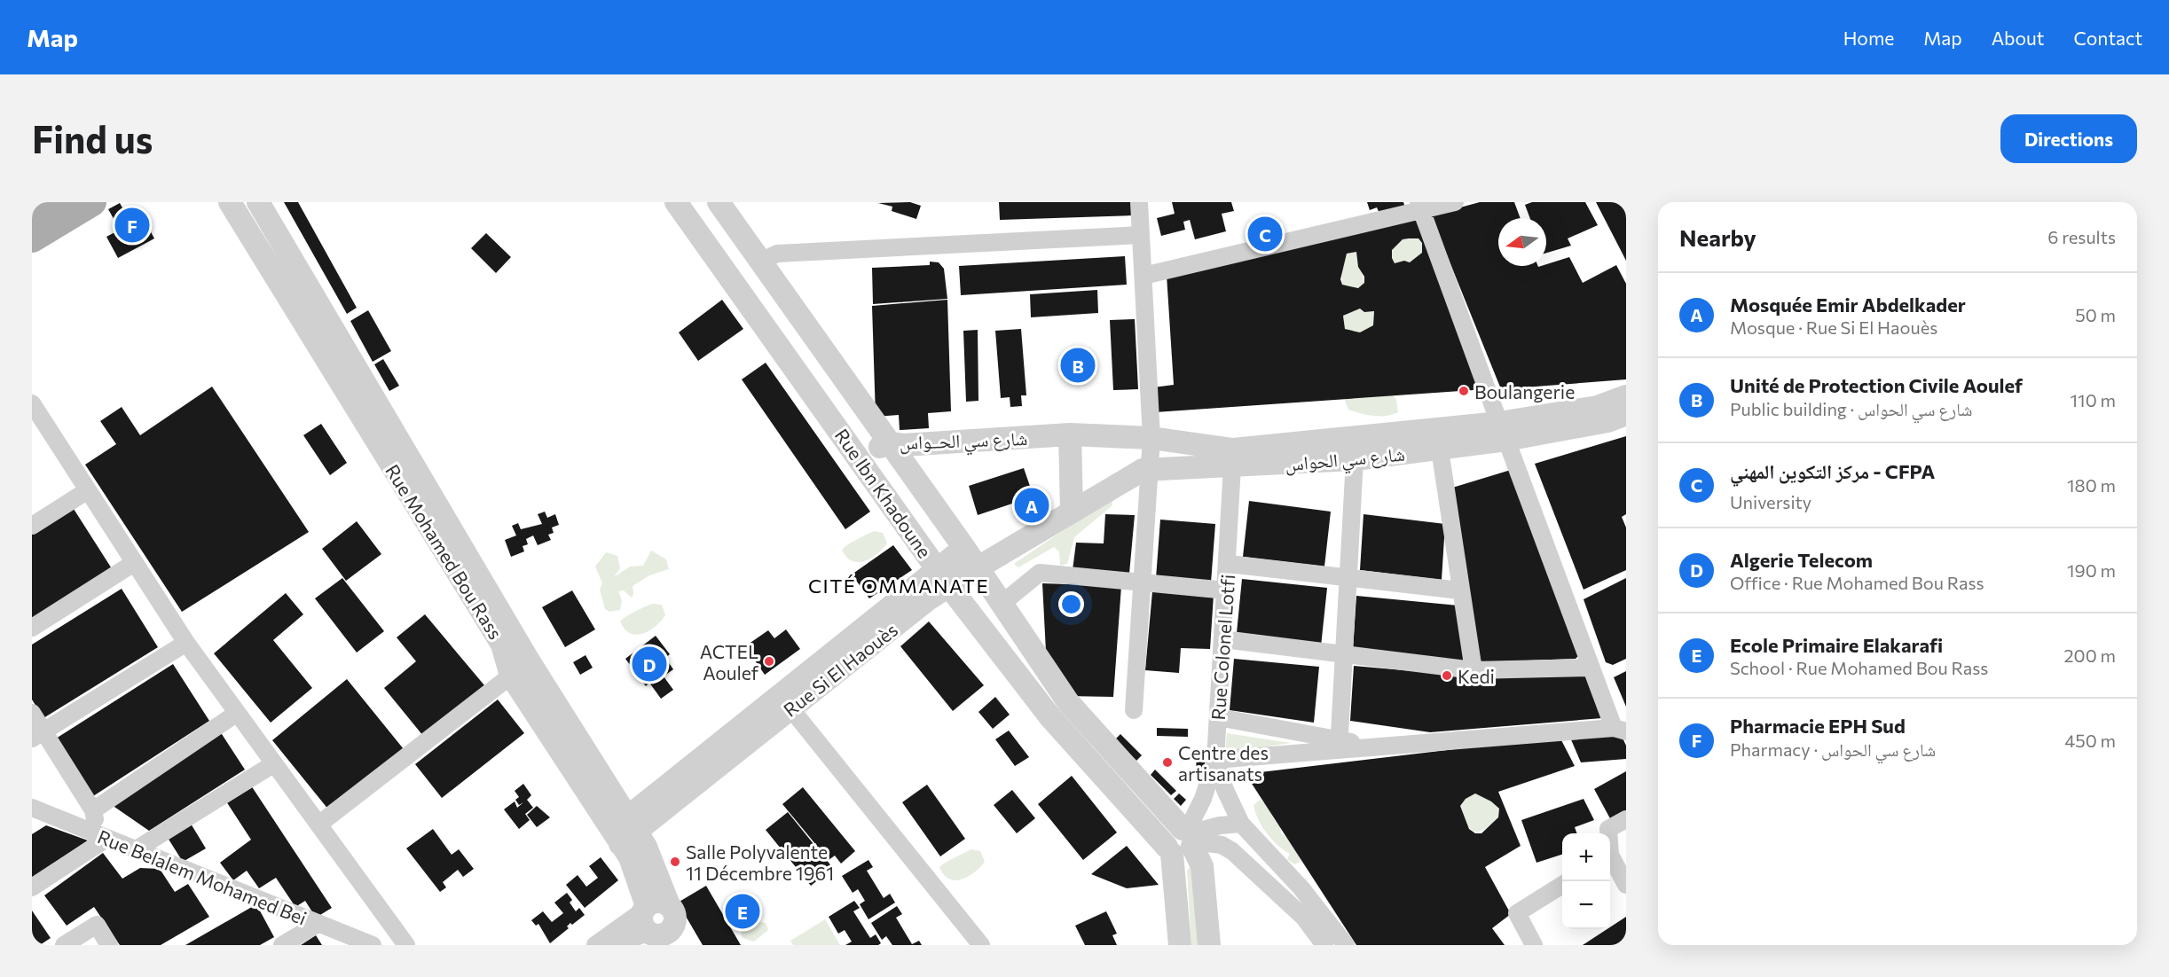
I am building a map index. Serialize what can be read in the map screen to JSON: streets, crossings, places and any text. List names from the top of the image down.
{
  "streets": {
    "street": [
      "شارع سي الحــواس",
      "شارع سي الحواس",
      "Rue Ibn Khadoune",
      "Rue Mohamed Bou Rass",
      "Rue Colonel Lotfi",
      "Rue Si El Haouès",
      "Rue Belalem Mohamed Bei"
    ]
  },
  "crossings": [
    ["شارع سي الحــواس", "شارع سي الحواس"],
    ["شارع سي الحــواس", "Rue Ibn Khadoune"],
    ["شارع سي الحواس", "Rue Colonel Lotfi"],
    ["شارع سي الحواس", "Rue Si El Haouès"],
    ["Rue Ibn Khadoune", "Rue Si El Haouès"],
    ["Rue Mohamed Bou Rass", "Rue Si El Haouès"]
  ],
  "districts": ["CITÉ OMMANATE"],
  "places": [
    "Boulangerie",
    "ACTEL Aoulef",
    "Kedi",
    "Centre des artisanats",
    "Salle Polyvalente 11 Décembre 1961"
  ],
  "north": "left",
  "page": {
    "header": "Map",
    "nav": [
      "Home",
      "Map",
      "About",
      "Contact"
    ],
    "buttons": "Directions",
    "title": "Find us",
    "heading": ["Nearby", "6 results"],
    "pins": [
      "F",
      "C",
      "B",
      "A",
      "D",
      "E"
    ],
    "list": [
      {
        "mark": "A",
        "name": "Mosquée Emir Abdelkader",
        "note": "Mosque · Rue Si El Haouès",
        "value": "50 m"
      },
      {
        "mark": "B",
        "name": "Unité de Protection Civile Aoulef",
        "note": "Public building · شارع سي الحواس",
        "value": "110 m"
      },
      {
        "mark": "C",
        "name": "مركز التكوين المهني - CFPA",
        "note": "University",
        "value": "180 m"
      },
      {
        "mark": "D",
        "name": "Algerie Telecom",
        "note": "Office · Rue Mohamed Bou Rass",
        "value": "190 m"
      },
      {
        "mark": "E",
        "name": "Ecole Primaire Elakarafi",
        "note": "School · Rue Mohamed Bou Rass",
        "value": "200 m"
      },
      {
        "mark": "F",
        "name": "Pharmacie EPH Sud",
        "note": "Pharmacy · شارع سي الحواس",
        "value": "450 m"
      }
    ],
    "map_buttons": ["+", "−"]
  }
}
